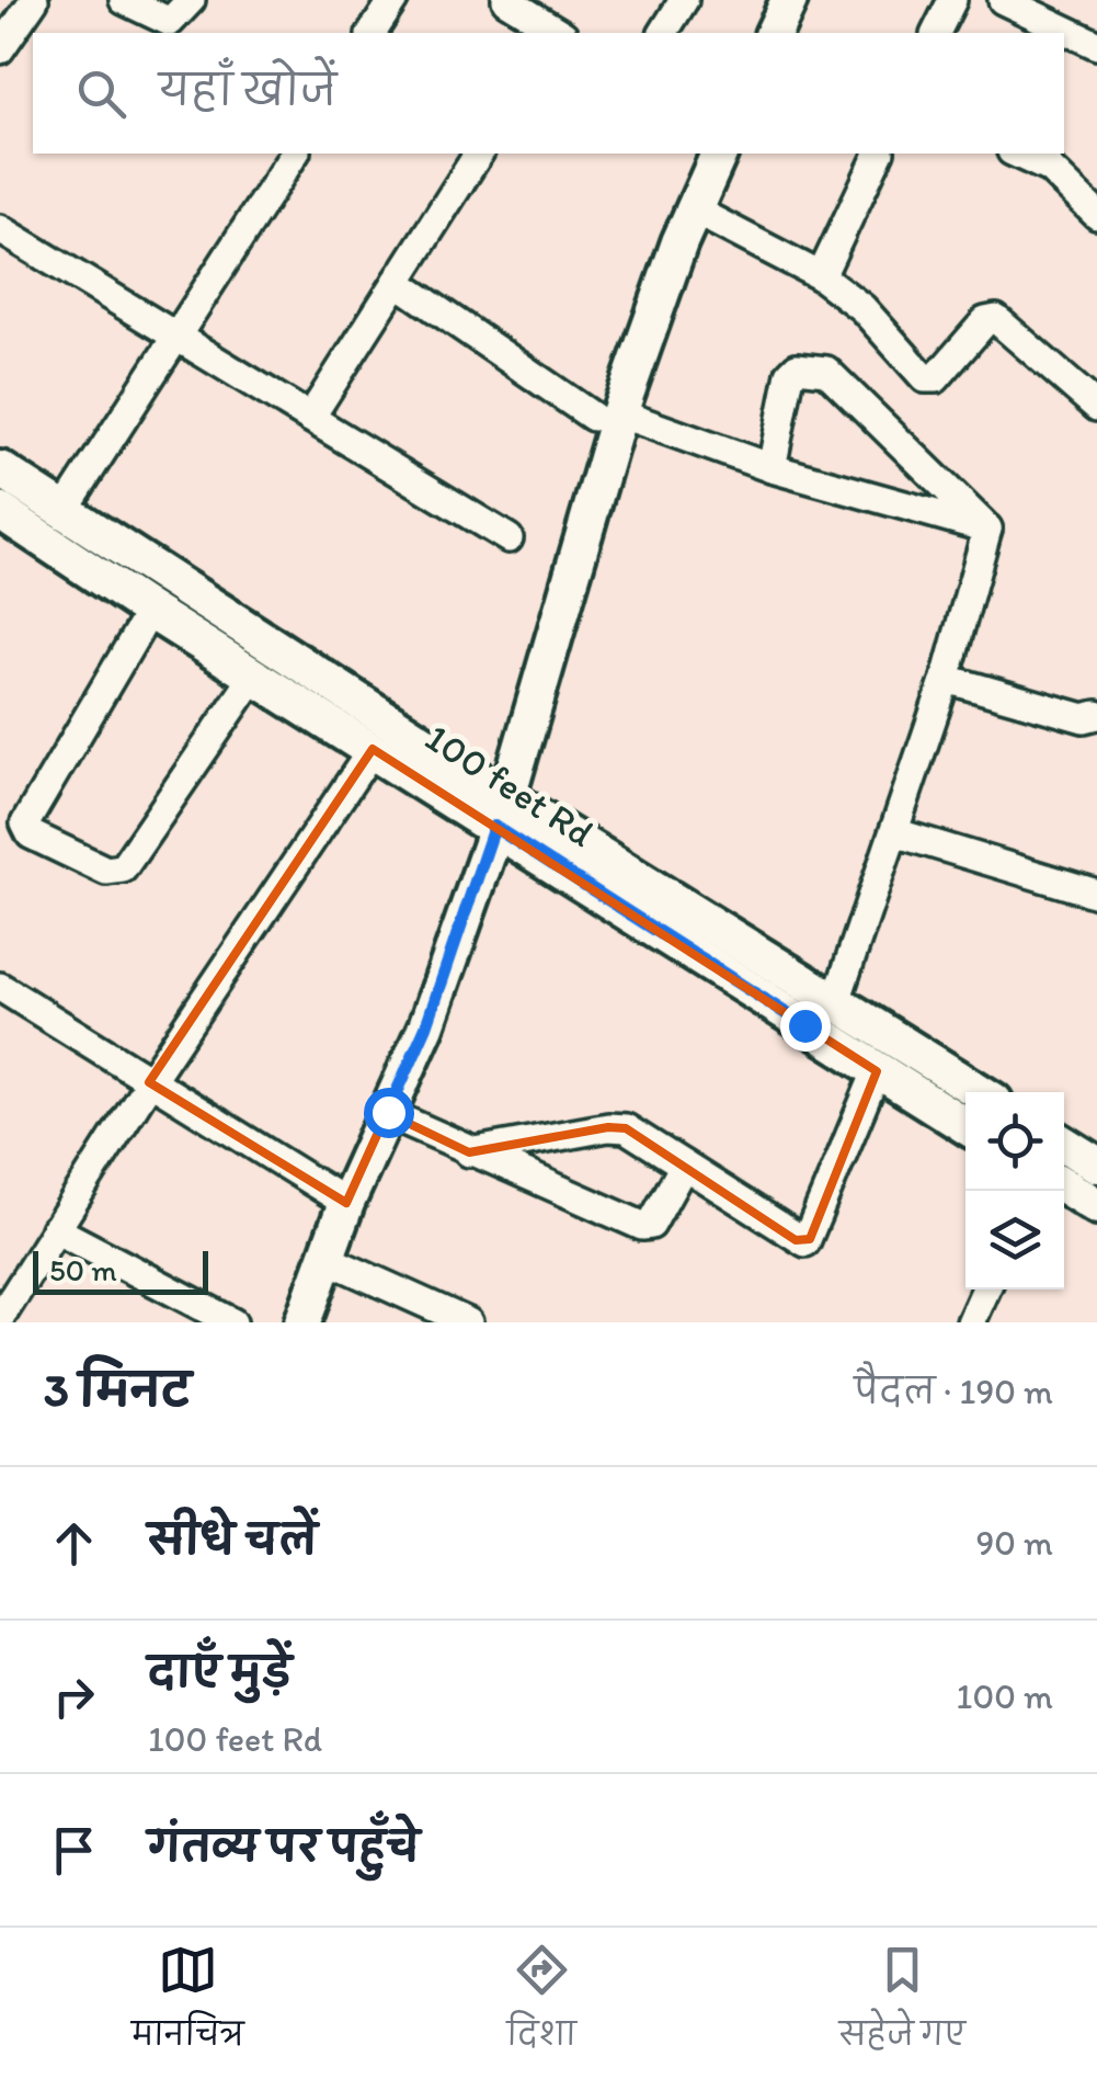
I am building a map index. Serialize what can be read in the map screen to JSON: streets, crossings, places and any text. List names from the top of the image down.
{
  "streets": {
    "main road": ["100 feet Rd"]
  },
  "scale_bar": "50 m",
  "page": {
    "search": "यहाँ खोजें",
    "scale": "50 m",
    "heading": ["3 मिनट", "पैदल · 190 m"],
    "list": [
      ["सीधे चलें", "90 m"],
      ["दाएँ मुड़ें", "100 feet Rd", "100 m"],
      "गंतव्य पर पहुँचे"
    ],
    "nav": ["मानचित्र", "दिशा", "सहेजे गए"]
  }
}
